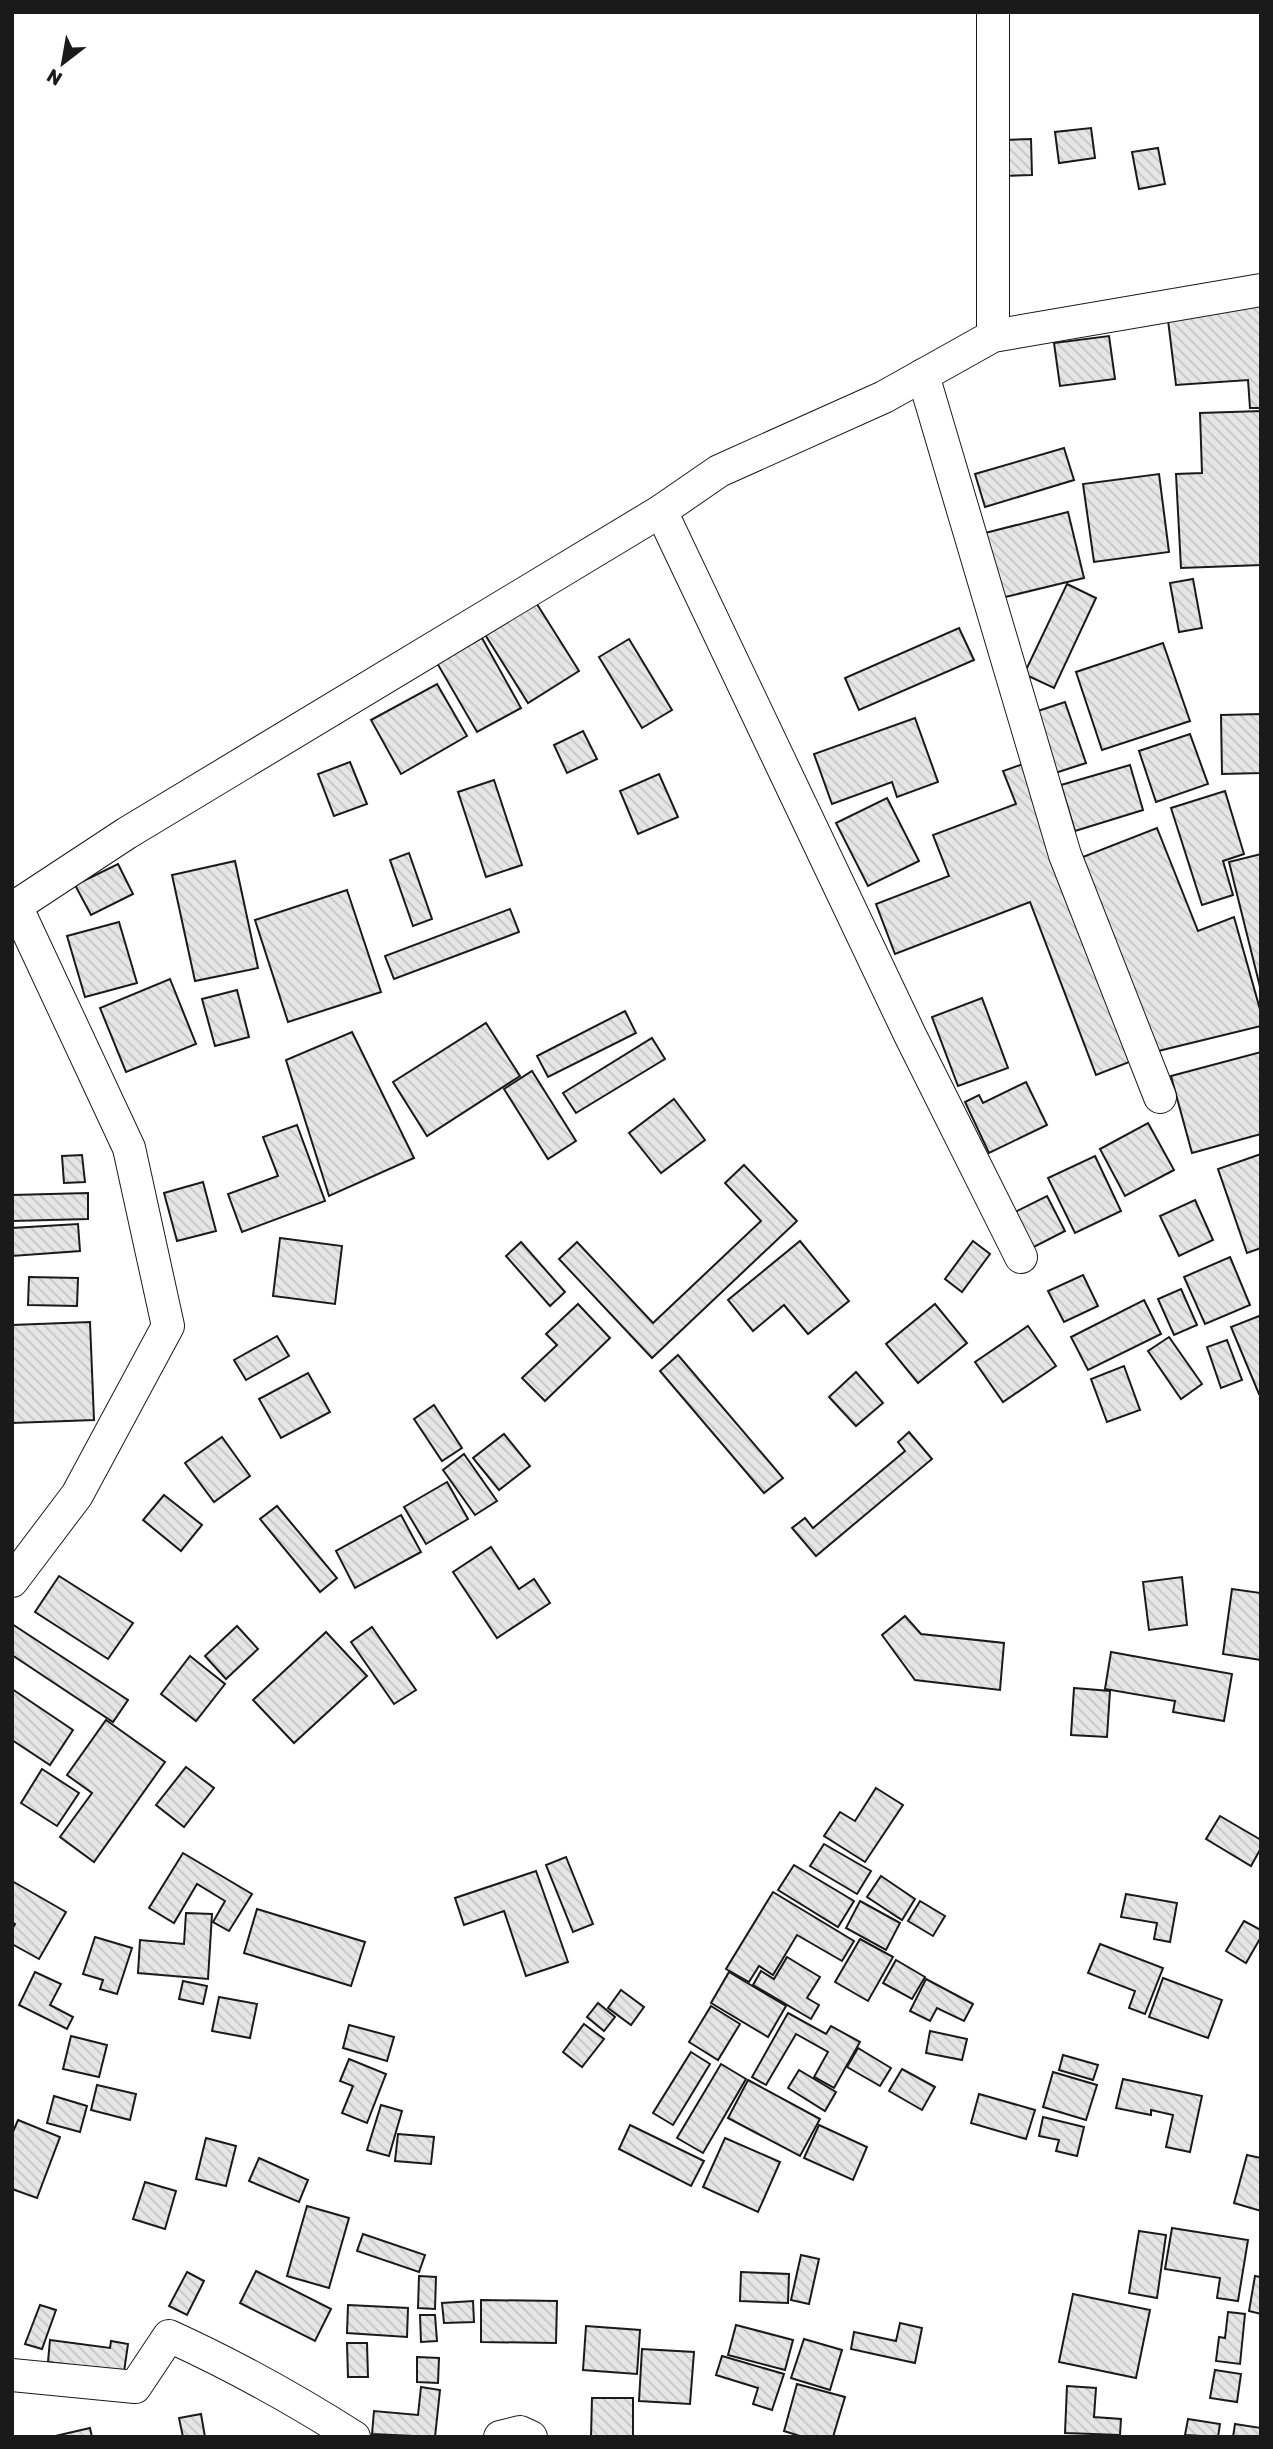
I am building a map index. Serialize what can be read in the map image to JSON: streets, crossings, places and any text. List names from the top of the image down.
{
  "north": "bottom left"
}
